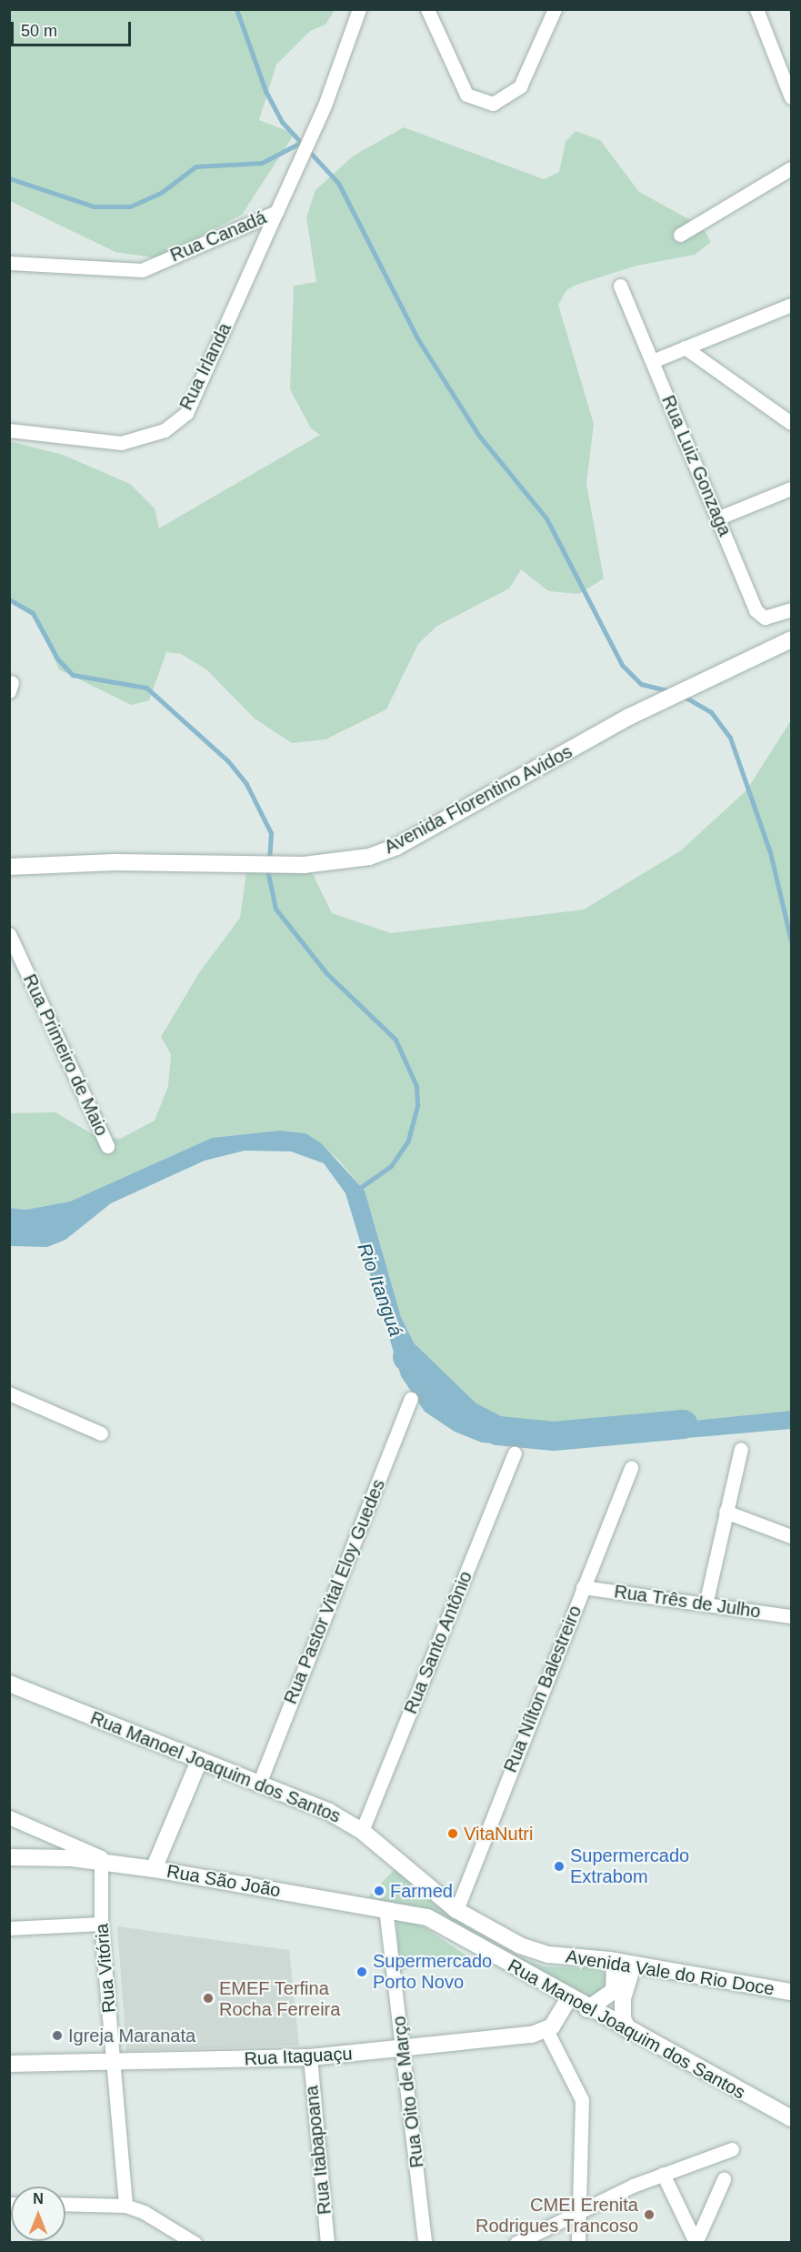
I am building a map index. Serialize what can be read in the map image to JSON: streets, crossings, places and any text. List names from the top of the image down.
{
  "streets": {
    "main road": [
      "Avenida Florentino Avidos",
      "Rua Manoel Joaquim dos Santos",
      "Rua São João",
      "Avenida Vale do Rio Doce",
      "Rua Itaguaçu"
    ],
    "street": [
      "Rua Canadá",
      "Rua Irlanda",
      "Rua Luiz Gonzaga",
      "Rua Primeiro de Maio",
      "Rua Pastor Vital Eloy Guedes",
      "Rua Três de Julho",
      "Rua Santo Antônio",
      "Rua Nílton Balestreiro",
      "Rua Vitória",
      "Rua Oito de Março",
      "Rua Itabapoana"
    ]
  },
  "crossings": [
    ["Rua Canadá", "Rua Irlanda"],
    ["Rua Pastor Vital Eloy Guedes", "Rua Manoel Joaquim dos Santos"],
    ["Rua Três de Julho", "Rua Nílton Balestreiro"],
    ["Rua Santo Antônio", "Rua Manoel Joaquim dos Santos"],
    ["Rua Nílton Balestreiro", "Rua Manoel Joaquim dos Santos"],
    ["Rua Manoel Joaquim dos Santos", "Rua São João"],
    ["Rua Manoel Joaquim dos Santos", "Avenida Vale do Rio Doce"],
    ["Rua São João", "Rua Vitória"],
    ["Rua São João", "Rua Oito de Março"],
    ["Rua Vitória", "Rua Itaguaçu"],
    ["Rua Itaguaçu", "Rua Oito de Março"],
    ["Rua Itaguaçu", "Rua Itabapoana"]
  ],
  "water": ["Rio Itanguá"],
  "places": [
    "VitaNutri",
    "Supermercado Extrabom",
    "Farmed",
    "Supermercado Porto Novo",
    "EMEF Terfina Rocha Ferreira",
    "Igreja Maranata",
    "CMEI Erenita Rodrigues Trancoso"
  ],
  "scale_bar": "50 m",
  "north": "top"
}
